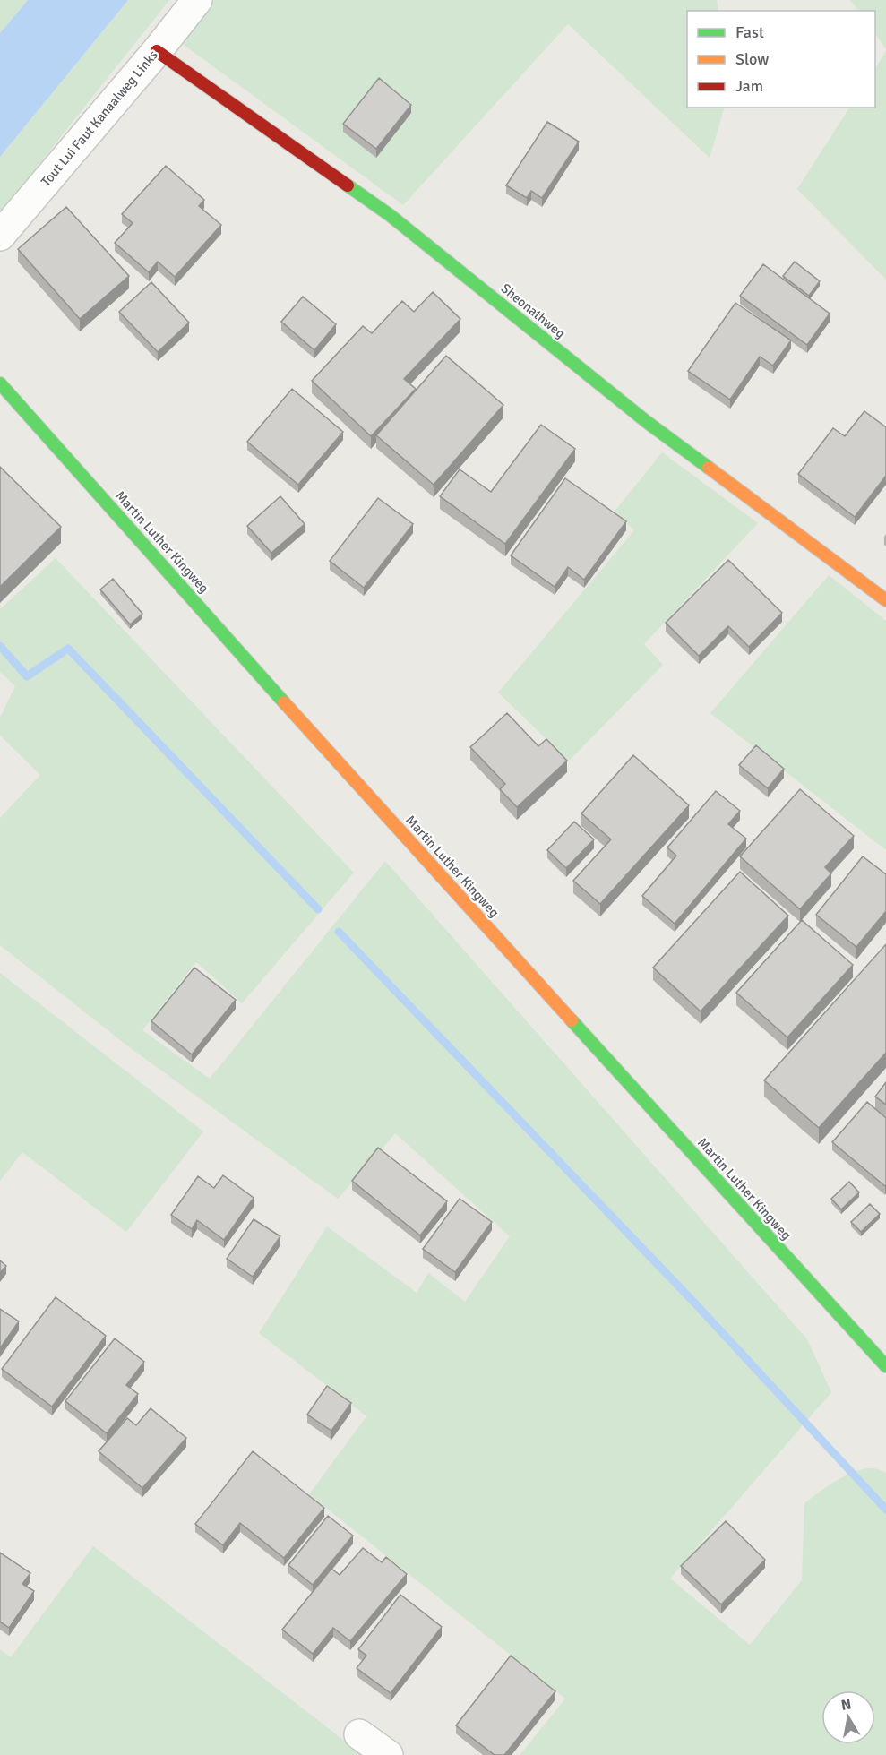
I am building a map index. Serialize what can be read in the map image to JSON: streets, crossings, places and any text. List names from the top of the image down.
{
  "streets": {
    "main road": ["Sheonathweg", "Martin Luther Kingweg"],
    "street": ["Tout Lui Faut Kanaalweg Links"]
  },
  "crossings": [
    ["Tout Lui Faut Kanaalweg Links", "Sheonathweg"]
  ],
  "legend": ["Fast", "Slow", "Jam"],
  "north": "top"
}
